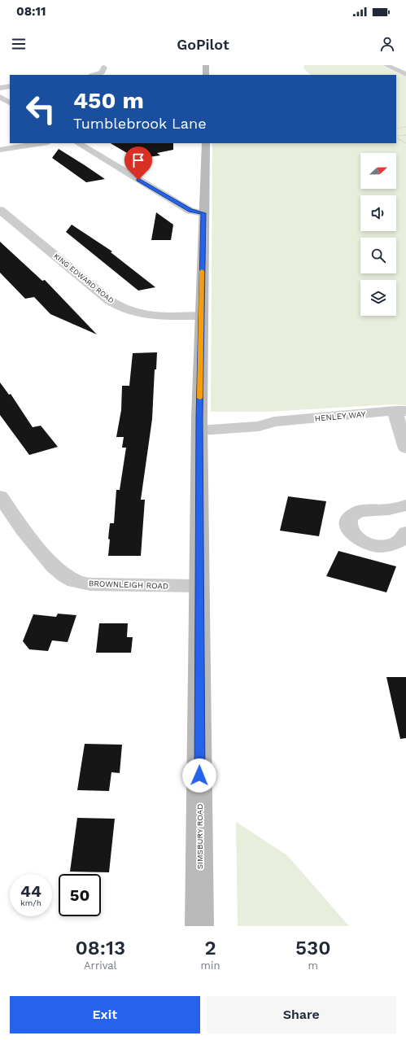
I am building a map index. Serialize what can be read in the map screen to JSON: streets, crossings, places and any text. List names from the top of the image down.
{
  "streets": {
    "main road": ["SIMSBURY ROAD"],
    "street": ["KING EDWARD ROAD", "HENLEY WAY", "BROWNLEIGH ROAD"]
  },
  "crossings": [
    ["KING EDWARD ROAD", "SIMSBURY ROAD"],
    ["HENLEY WAY", "SIMSBURY ROAD"],
    ["BROWNLEIGH ROAD", "SIMSBURY ROAD"]
  ],
  "north": "right",
  "page": {
    "status": "08:11",
    "header": "GoPilot",
    "turn": ["450 m", "Tumblebrook Lane"],
    "speed": "44 km/h",
    "limit": "50",
    "eta": [
      "08:13",
      "Arrival",
      "2",
      "min",
      "530",
      "m"
    ],
    "buttons": ["Exit", "Share"]
  }
}
